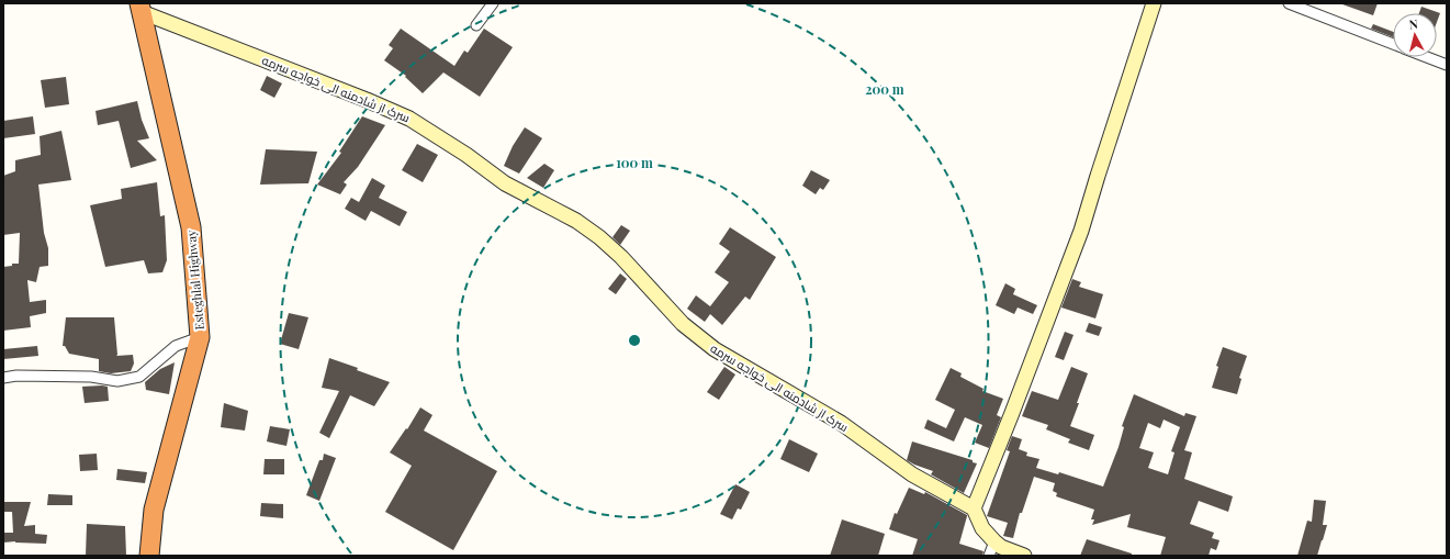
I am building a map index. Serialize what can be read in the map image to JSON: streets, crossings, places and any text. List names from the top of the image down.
{
  "streets": {
    "highway": ["Esteghlal Highway"],
    "street": ["سرک از شادمنه الی خواجه سرمه"]
  },
  "crossings": [
    ["سرک از شادمنه الی خواجه سرمه", "Esteghlal Highway"]
  ],
  "north": "top",
  "rings": ["200 m", "100 m"]
}
